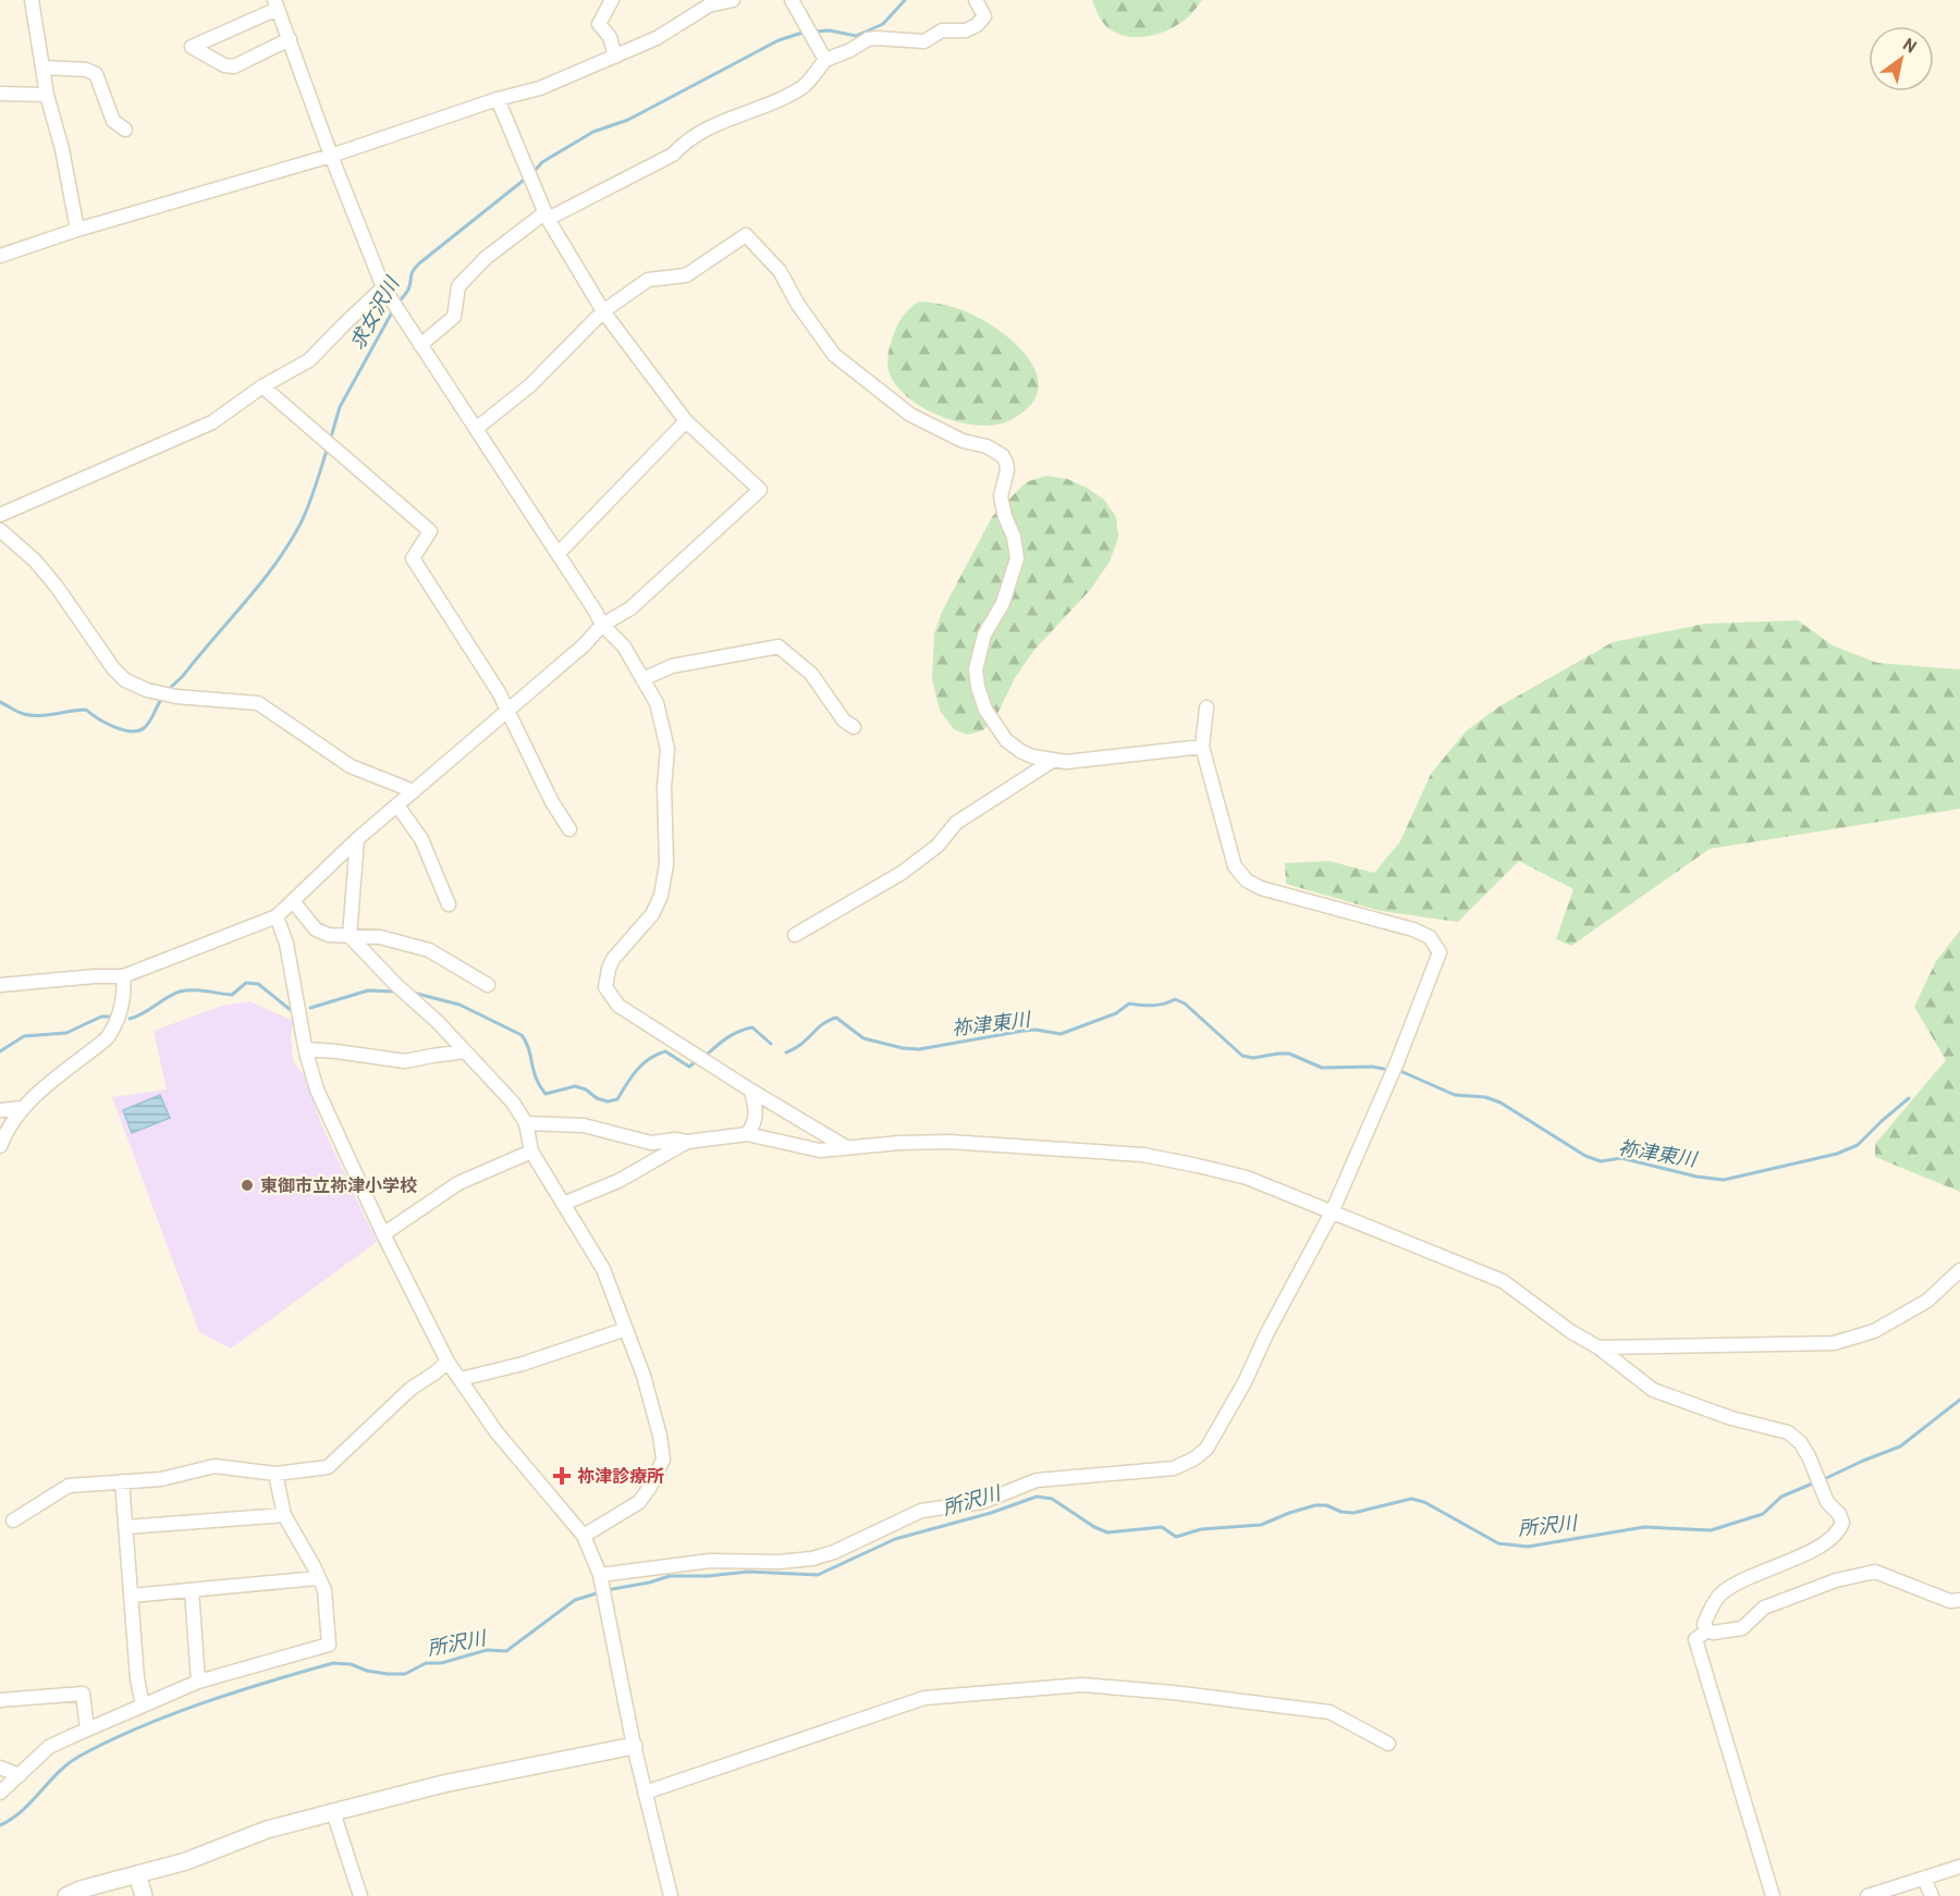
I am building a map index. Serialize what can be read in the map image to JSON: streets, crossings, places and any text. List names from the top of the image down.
{
  "water": ["求女沢川", "祢津東川", "所沢川"],
  "places": {
    "other": ["東御市立祢津小学校"],
    "health": ["祢津診療所"]
  },
  "north": "top right"
}
